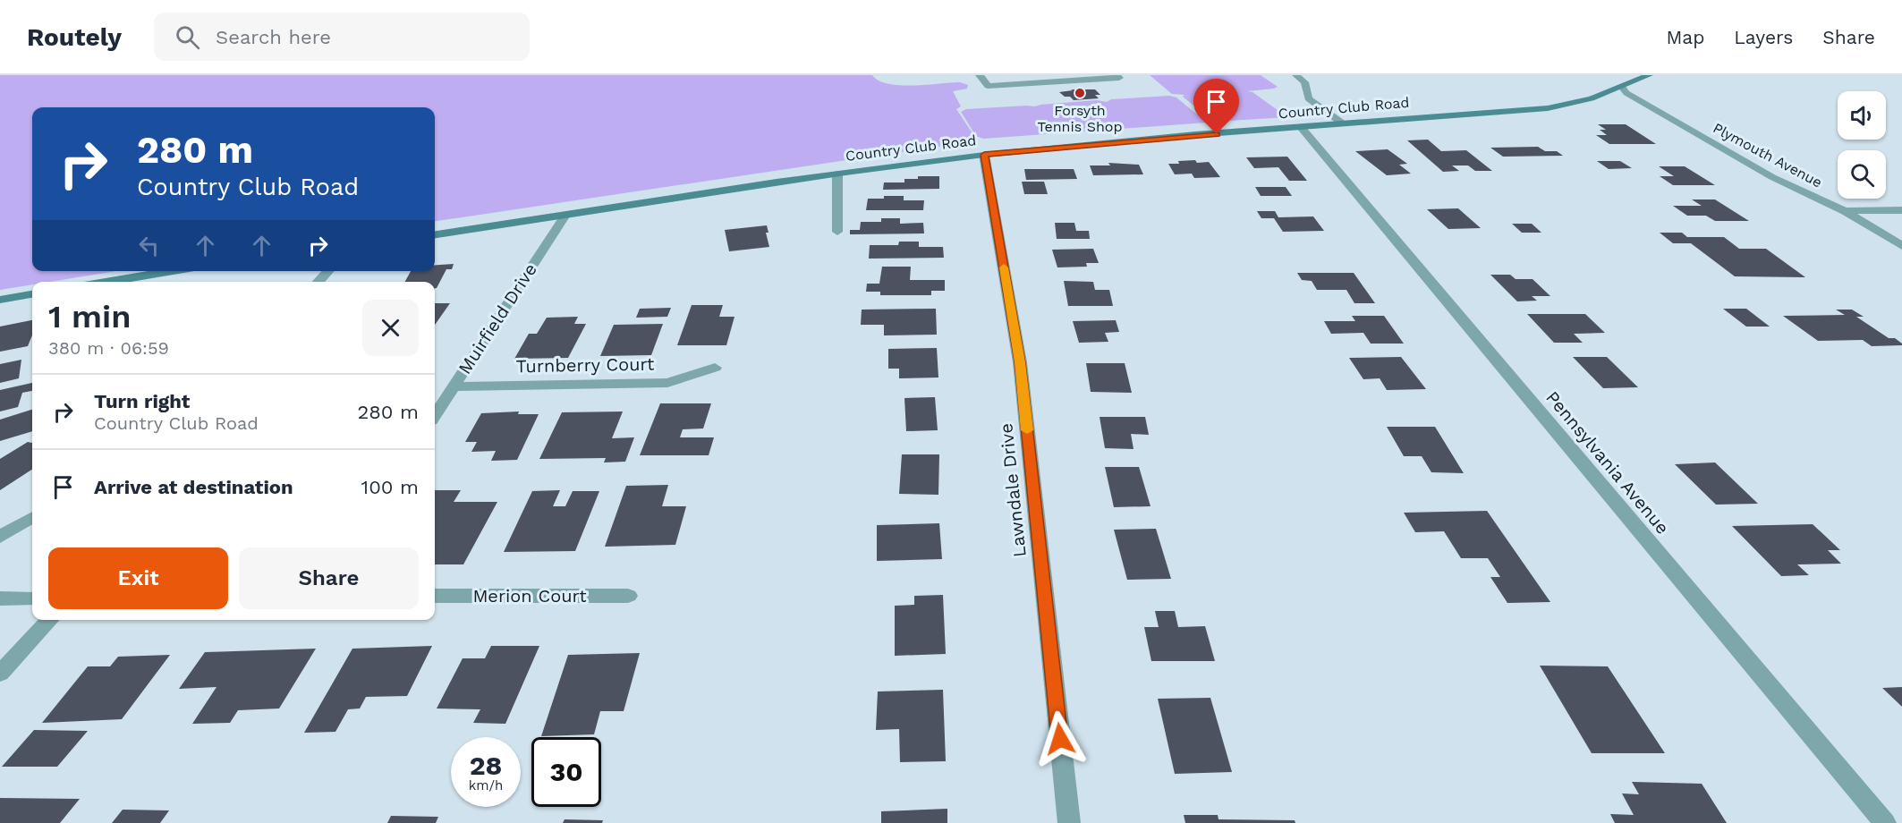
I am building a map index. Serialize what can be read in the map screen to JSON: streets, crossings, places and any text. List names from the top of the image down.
{
  "streets": {
    "main road": ["Country Club Road"],
    "street": [
      "Plymouth Avenue",
      "Muirfield Drive",
      "Turnberry Court",
      "Pennsylvania Avenue",
      "Lawndale Drive",
      "Merion Court"
    ]
  },
  "crossings": [
    ["Country Club Road", "Plymouth Avenue"],
    ["Country Club Road", "Muirfield Drive"],
    ["Country Club Road", "Pennsylvania Avenue"],
    ["Country Club Road", "Lawndale Drive"],
    ["Muirfield Drive", "Turnberry Court"]
  ],
  "places": ["Forsyth Tennis Shop"],
  "page": {
    "header": "Routely",
    "search": "Search here",
    "nav": ["Map", "Layers", "Share"],
    "turn": ["280 m", "Country Club Road"],
    "heading": ["1 min", "380 m · 06:59"],
    "list": [
      {
        "name": "Turn right",
        "note": "Country Club Road",
        "value": "280 m"
      },
      {
        "name": "Arrive at destination",
        "value": "100 m"
      }
    ],
    "buttons": ["Exit", "Share"],
    "speed": "28 km/h",
    "limit": "30"
  }
}
